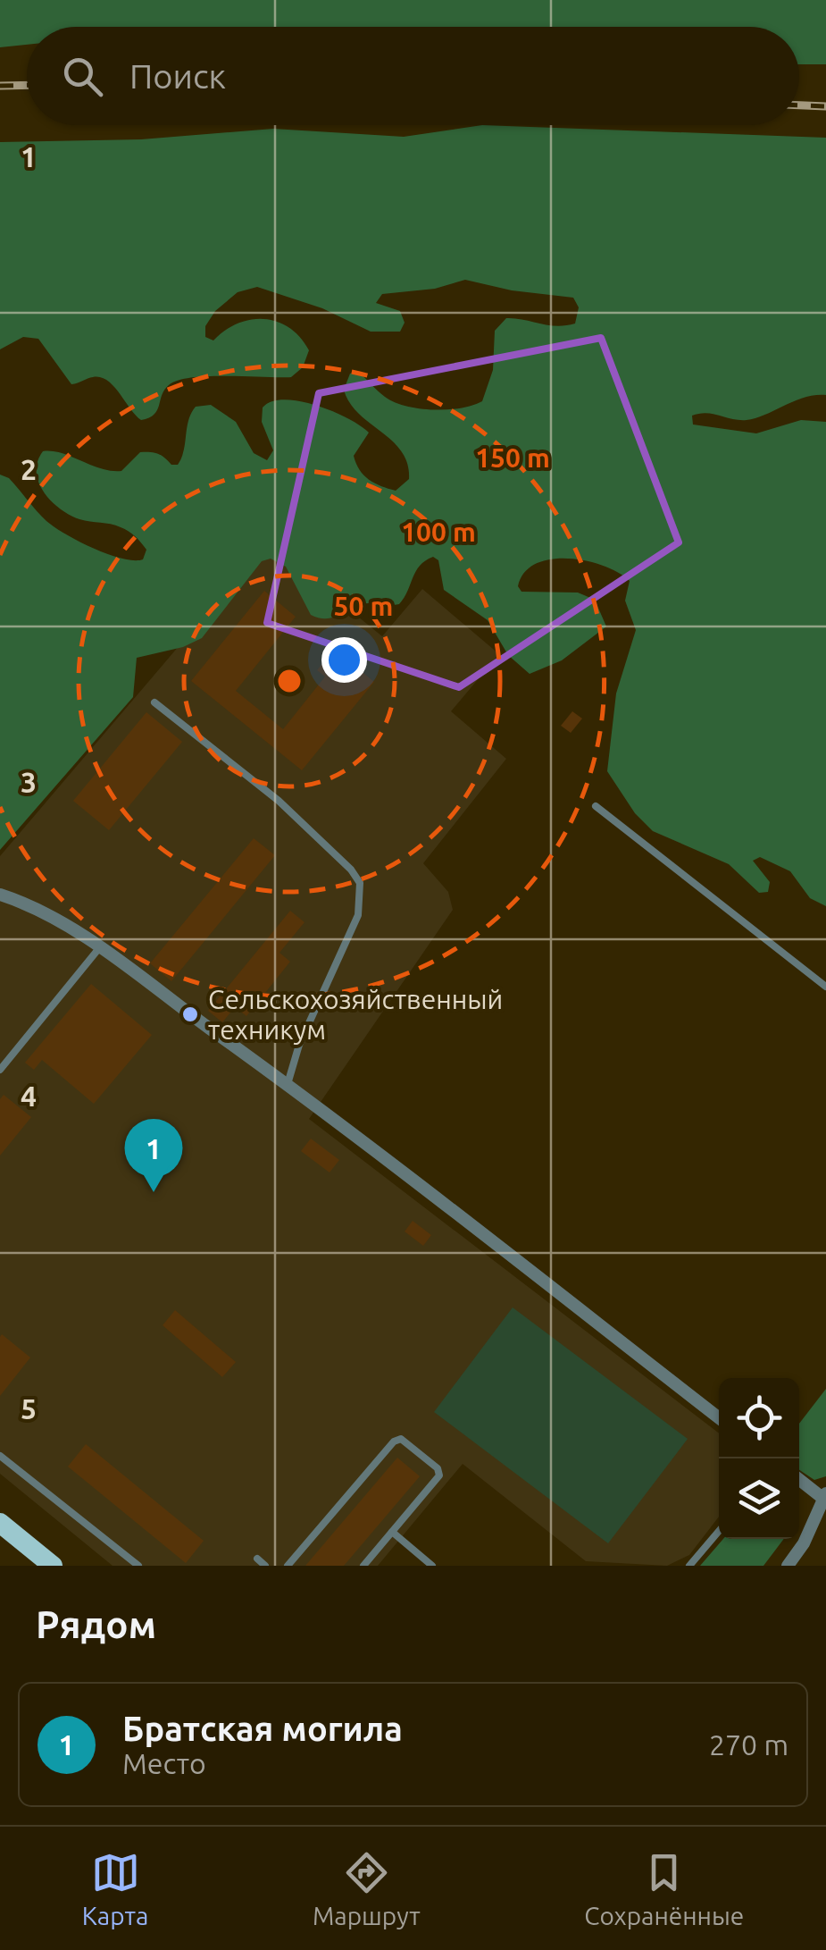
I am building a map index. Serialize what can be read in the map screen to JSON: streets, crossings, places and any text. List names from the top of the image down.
{
  "places": ["Сельскохозяйственный техникум"],
  "page": {
    "search": "Поиск",
    "pins": "1",
    "heading": "Рядом",
    "list": [
      {
        "mark": "1",
        "name": "Братская могила",
        "note": "Место",
        "value": "270 m"
      }
    ],
    "nav": ["Карта", "Маршрут", "Сохранённые"]
  },
  "grid": {
    "rows": [
      "1",
      "2",
      "3",
      "4",
      "5"
    ]
  },
  "rings": ["150 m", "100 m", "50 m"]
}
